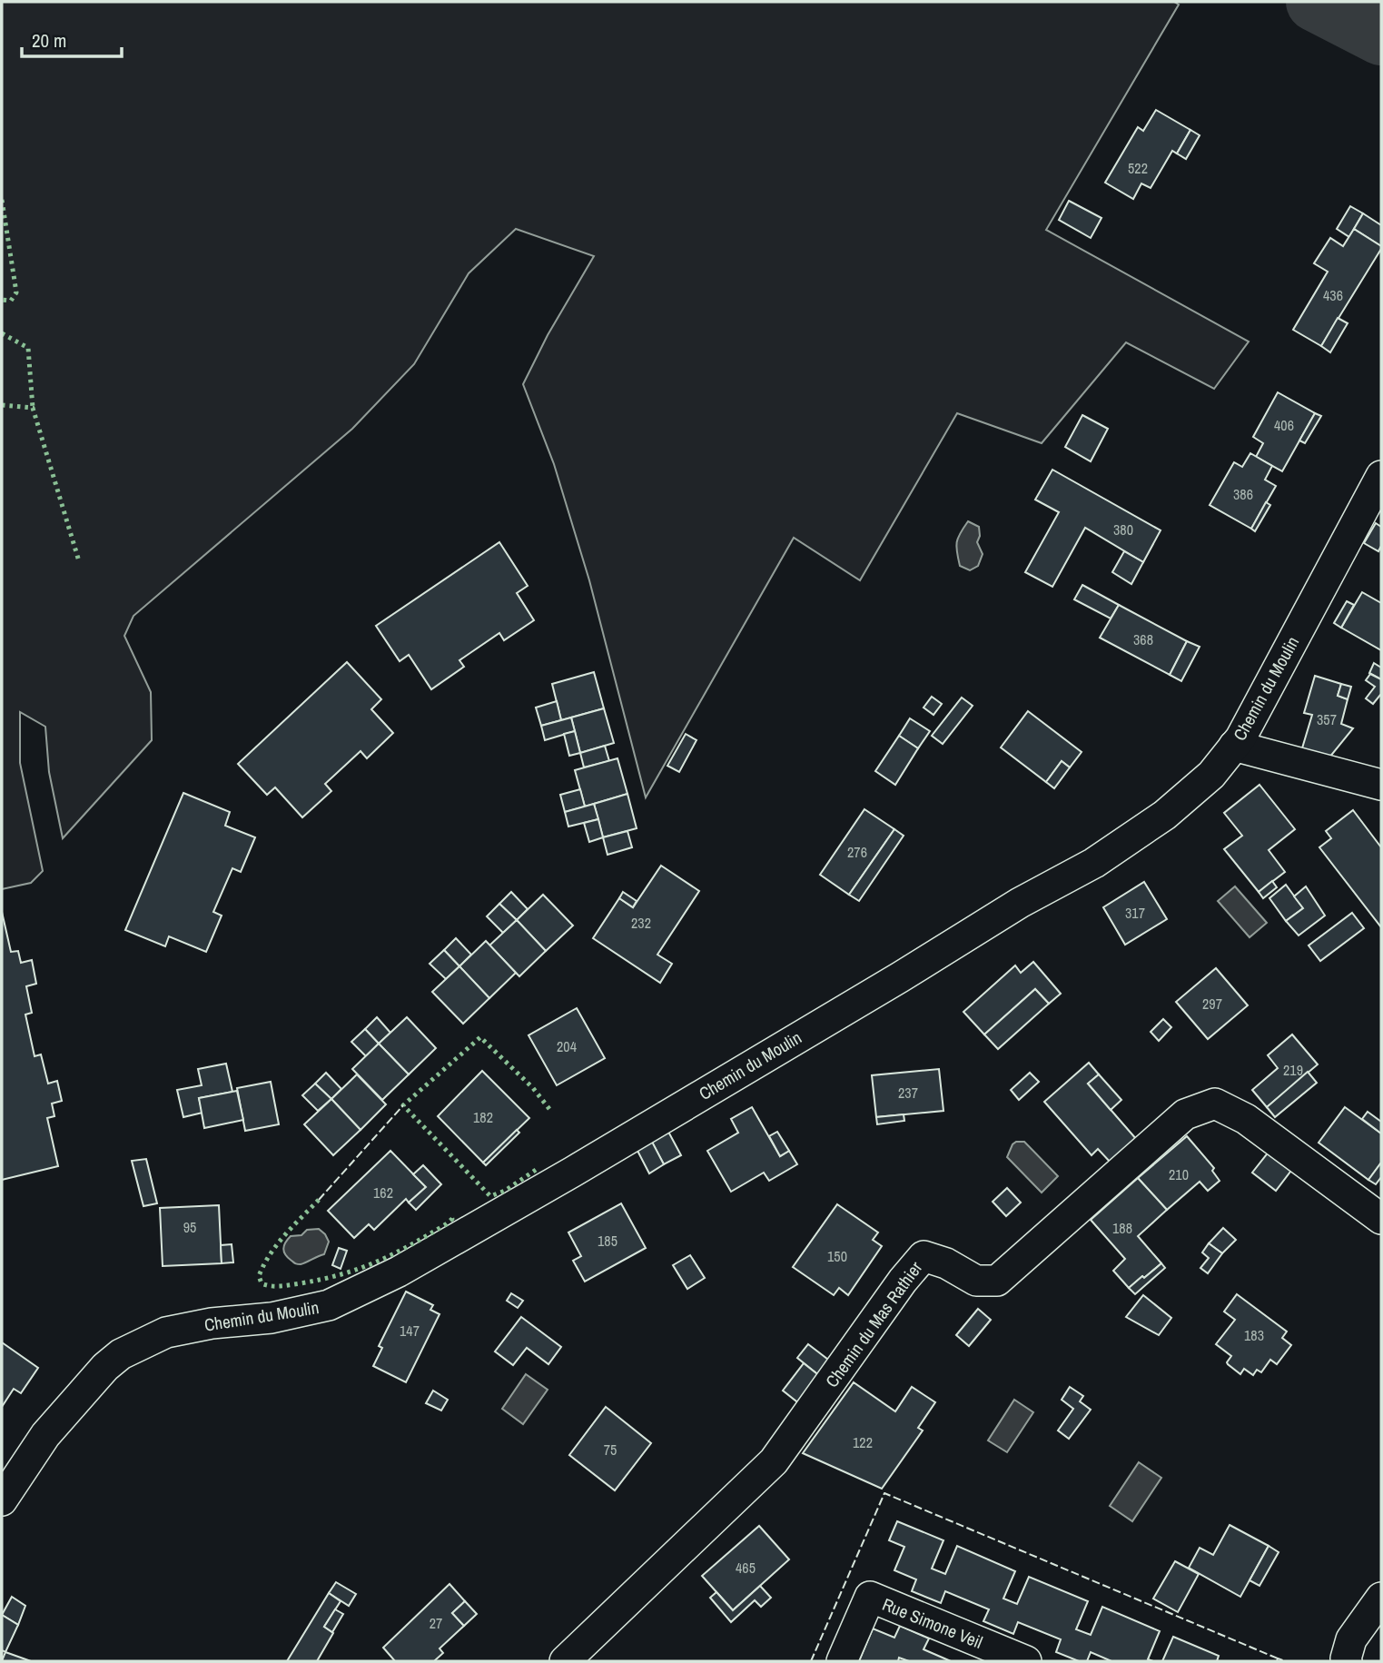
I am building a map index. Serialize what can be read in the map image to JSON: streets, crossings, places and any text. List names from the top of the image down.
{
  "streets": {
    "street": ["Chemin du Moulin", "Chemin du Mas Rathier", "Rue Simone Veil"]
  },
  "house_numbers": [
    "522",
    "436",
    "406",
    "386",
    "380",
    "368",
    "357",
    "276",
    "317",
    "232",
    "297",
    "204",
    "219",
    "237",
    "182",
    "210",
    "162",
    "95",
    "188",
    "185",
    "150",
    "147",
    "183",
    "122",
    "75",
    "465",
    "27"
  ],
  "scale_bar": "20 m"
}
